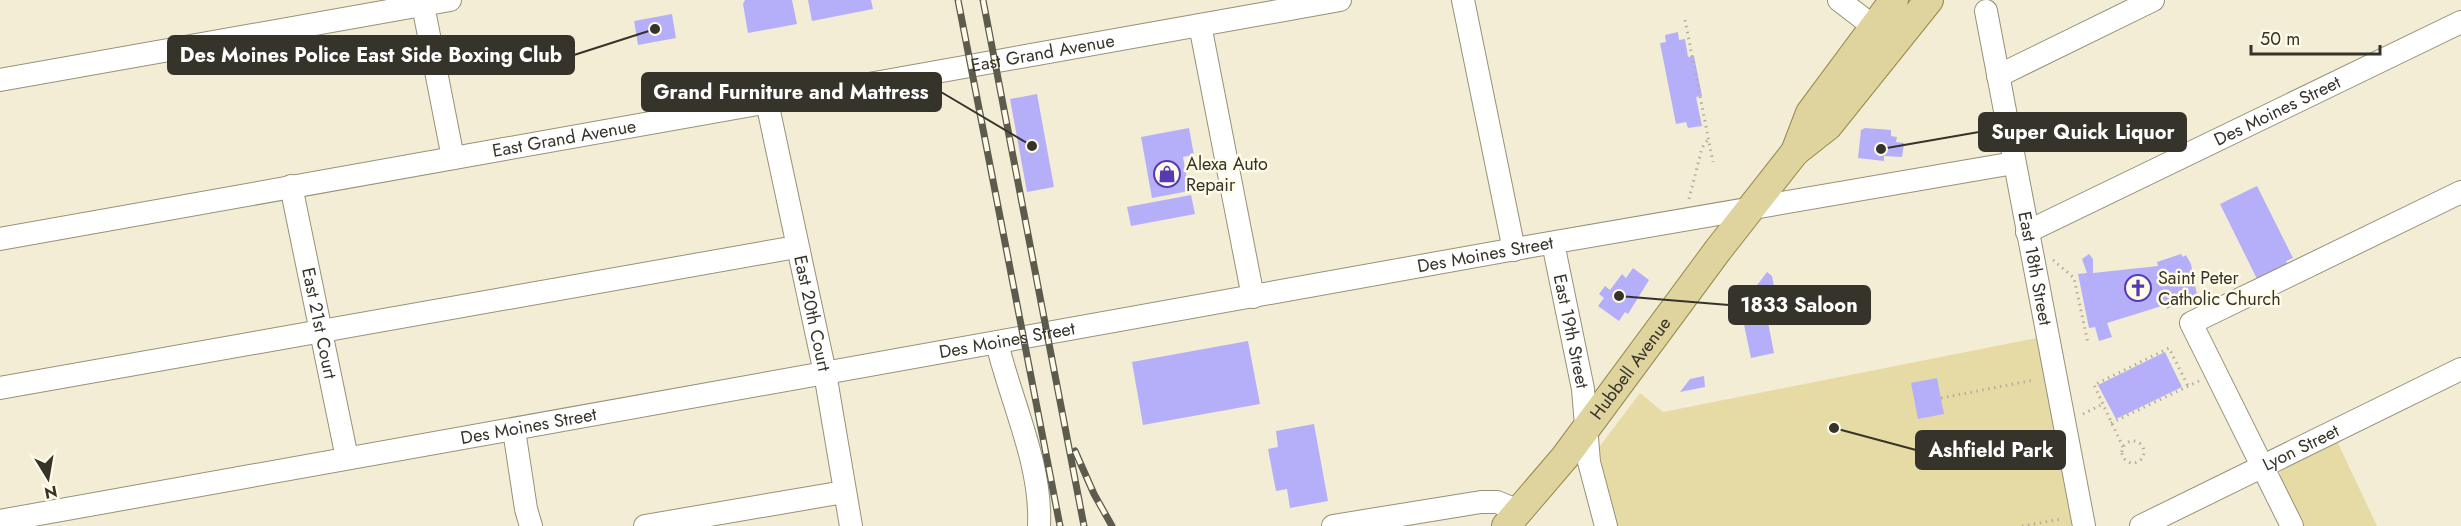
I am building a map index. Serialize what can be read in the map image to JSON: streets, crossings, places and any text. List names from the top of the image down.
{
  "streets": {
    "main road": ["Hubbell Avenue"],
    "street": [
      "East Grand Avenue",
      "Des Moines Street",
      "East 18th Street",
      "East 20th Court",
      "East 21st Court",
      "East 19th Street",
      "Lyon Street"
    ]
  },
  "crossings": [
    ["East Grand Avenue", "East 20th Court"],
    ["East Grand Avenue", "East 21st Court"],
    ["Des Moines Street", "East 18th Street"],
    ["Des Moines Street", "East 20th Court"],
    ["Des Moines Street", "East 21st Court"],
    ["Des Moines Street", "East 19th Street"],
    ["Des Moines Street", "Hubbell Avenue"],
    ["East 19th Street", "Hubbell Avenue"]
  ],
  "places": {
    "other": [
      "Des Moines Police East Side Boxing Club",
      "Grand Furniture and Mattress",
      "Super Quick Liquor",
      "1833 Saloon",
      "Ashfield Park"
    ],
    "shop": ["Alexa Auto Repair"],
    "church": ["Saint Peter Catholic Church"]
  },
  "scale_bar": "50 m",
  "north": "bottom"
}
